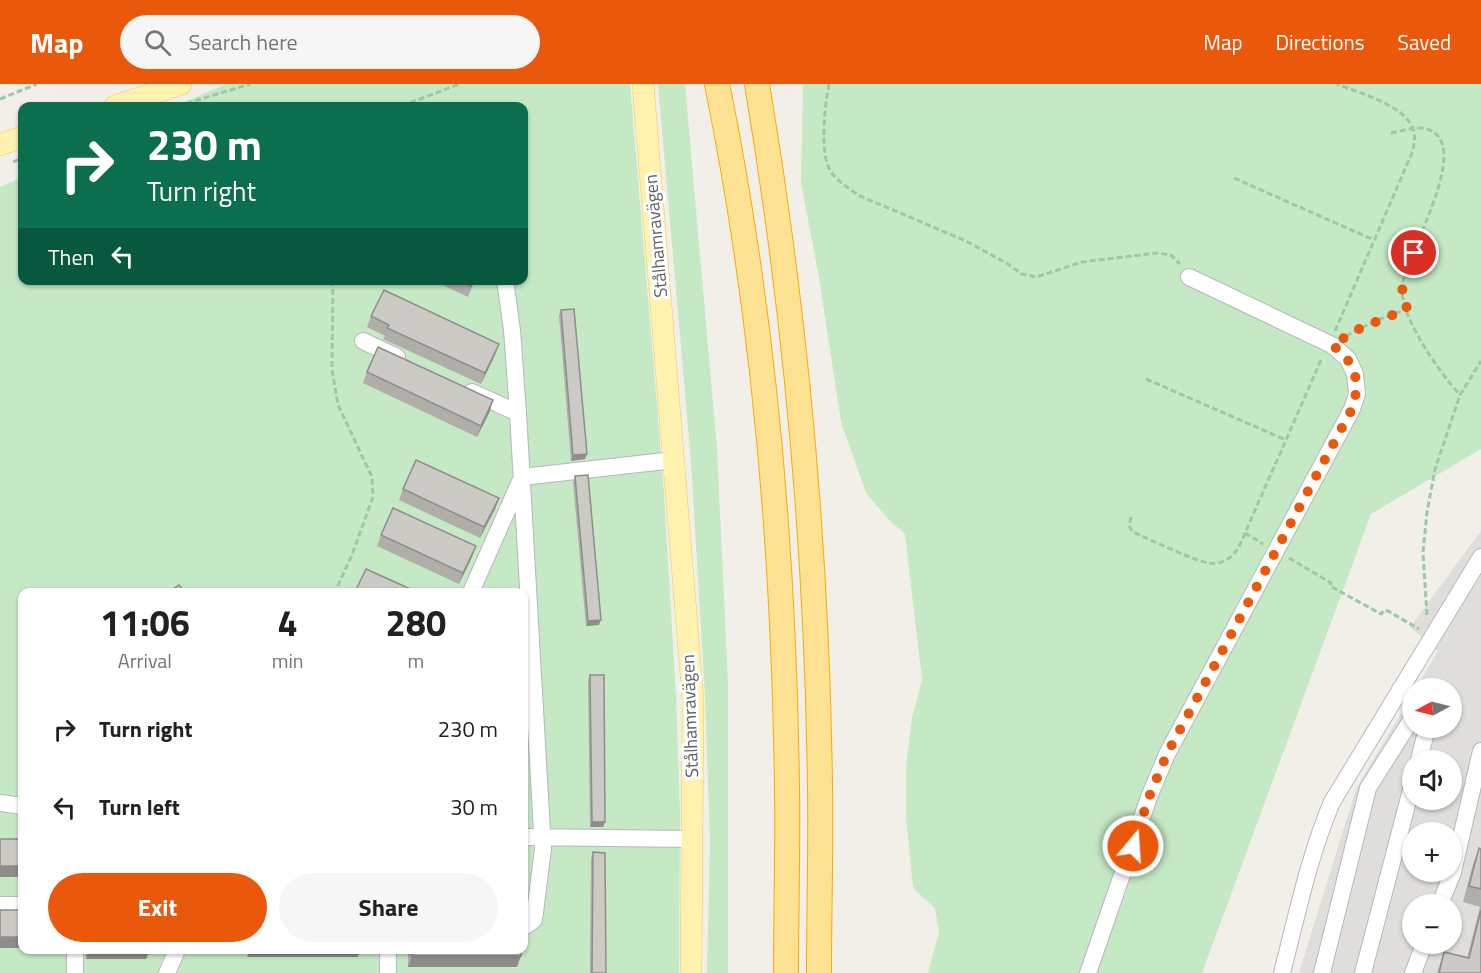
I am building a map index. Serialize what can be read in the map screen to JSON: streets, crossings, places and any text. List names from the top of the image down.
{
  "streets": {
    "main road": ["Stålhamravägen"]
  },
  "north": "left",
  "page": {
    "header": "Map",
    "search": "Search here",
    "nav": ["Map", "Directions", "Saved"],
    "turn": ["230 m", "Turn right"],
    "then": "Then",
    "eta": [
      "11:06",
      "Arrival",
      "4",
      "min",
      "280",
      "m"
    ],
    "map_buttons": ["+", "−"],
    "list": [
      {
        "name": "Turn right",
        "value": "230 m"
      },
      {
        "name": "Turn left",
        "value": "30 m"
      }
    ],
    "buttons": ["Exit", "Share"]
  }
}
